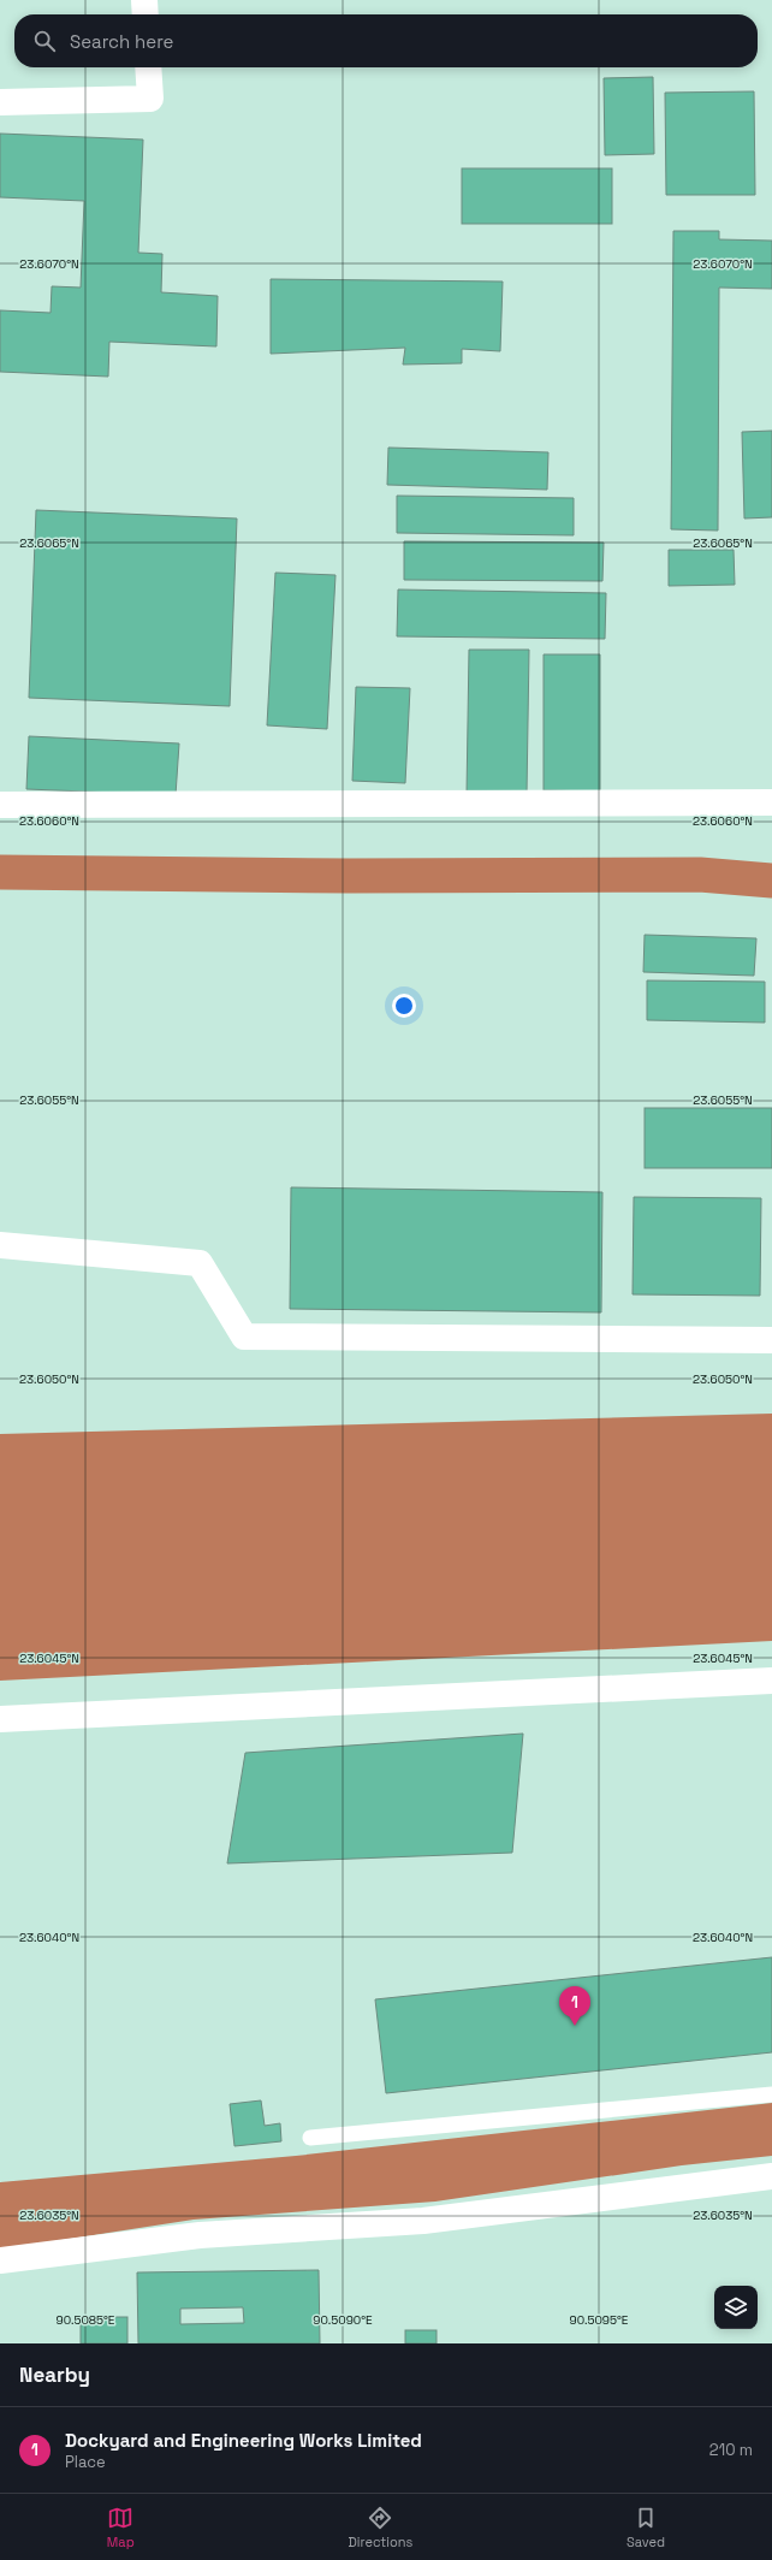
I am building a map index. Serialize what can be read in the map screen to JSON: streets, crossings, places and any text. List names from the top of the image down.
{
  "page": {
    "search": "Search here",
    "pins": "1",
    "heading": "Nearby",
    "list": [
      {
        "mark": "1",
        "name": "Dockyard and Engineering Works Limited",
        "note": "Place",
        "value": "210 m"
      }
    ],
    "nav": ["Map", "Directions", "Saved"]
  },
  "coordinates": [
    "23.6070°N",
    "23.6065°N",
    "23.6060°N",
    "23.6055°N",
    "23.6050°N",
    "23.6045°N",
    "23.6040°N",
    "23.6035°N",
    "90.5085°E",
    "90.5090°E",
    "90.5095°E"
  ]
}
